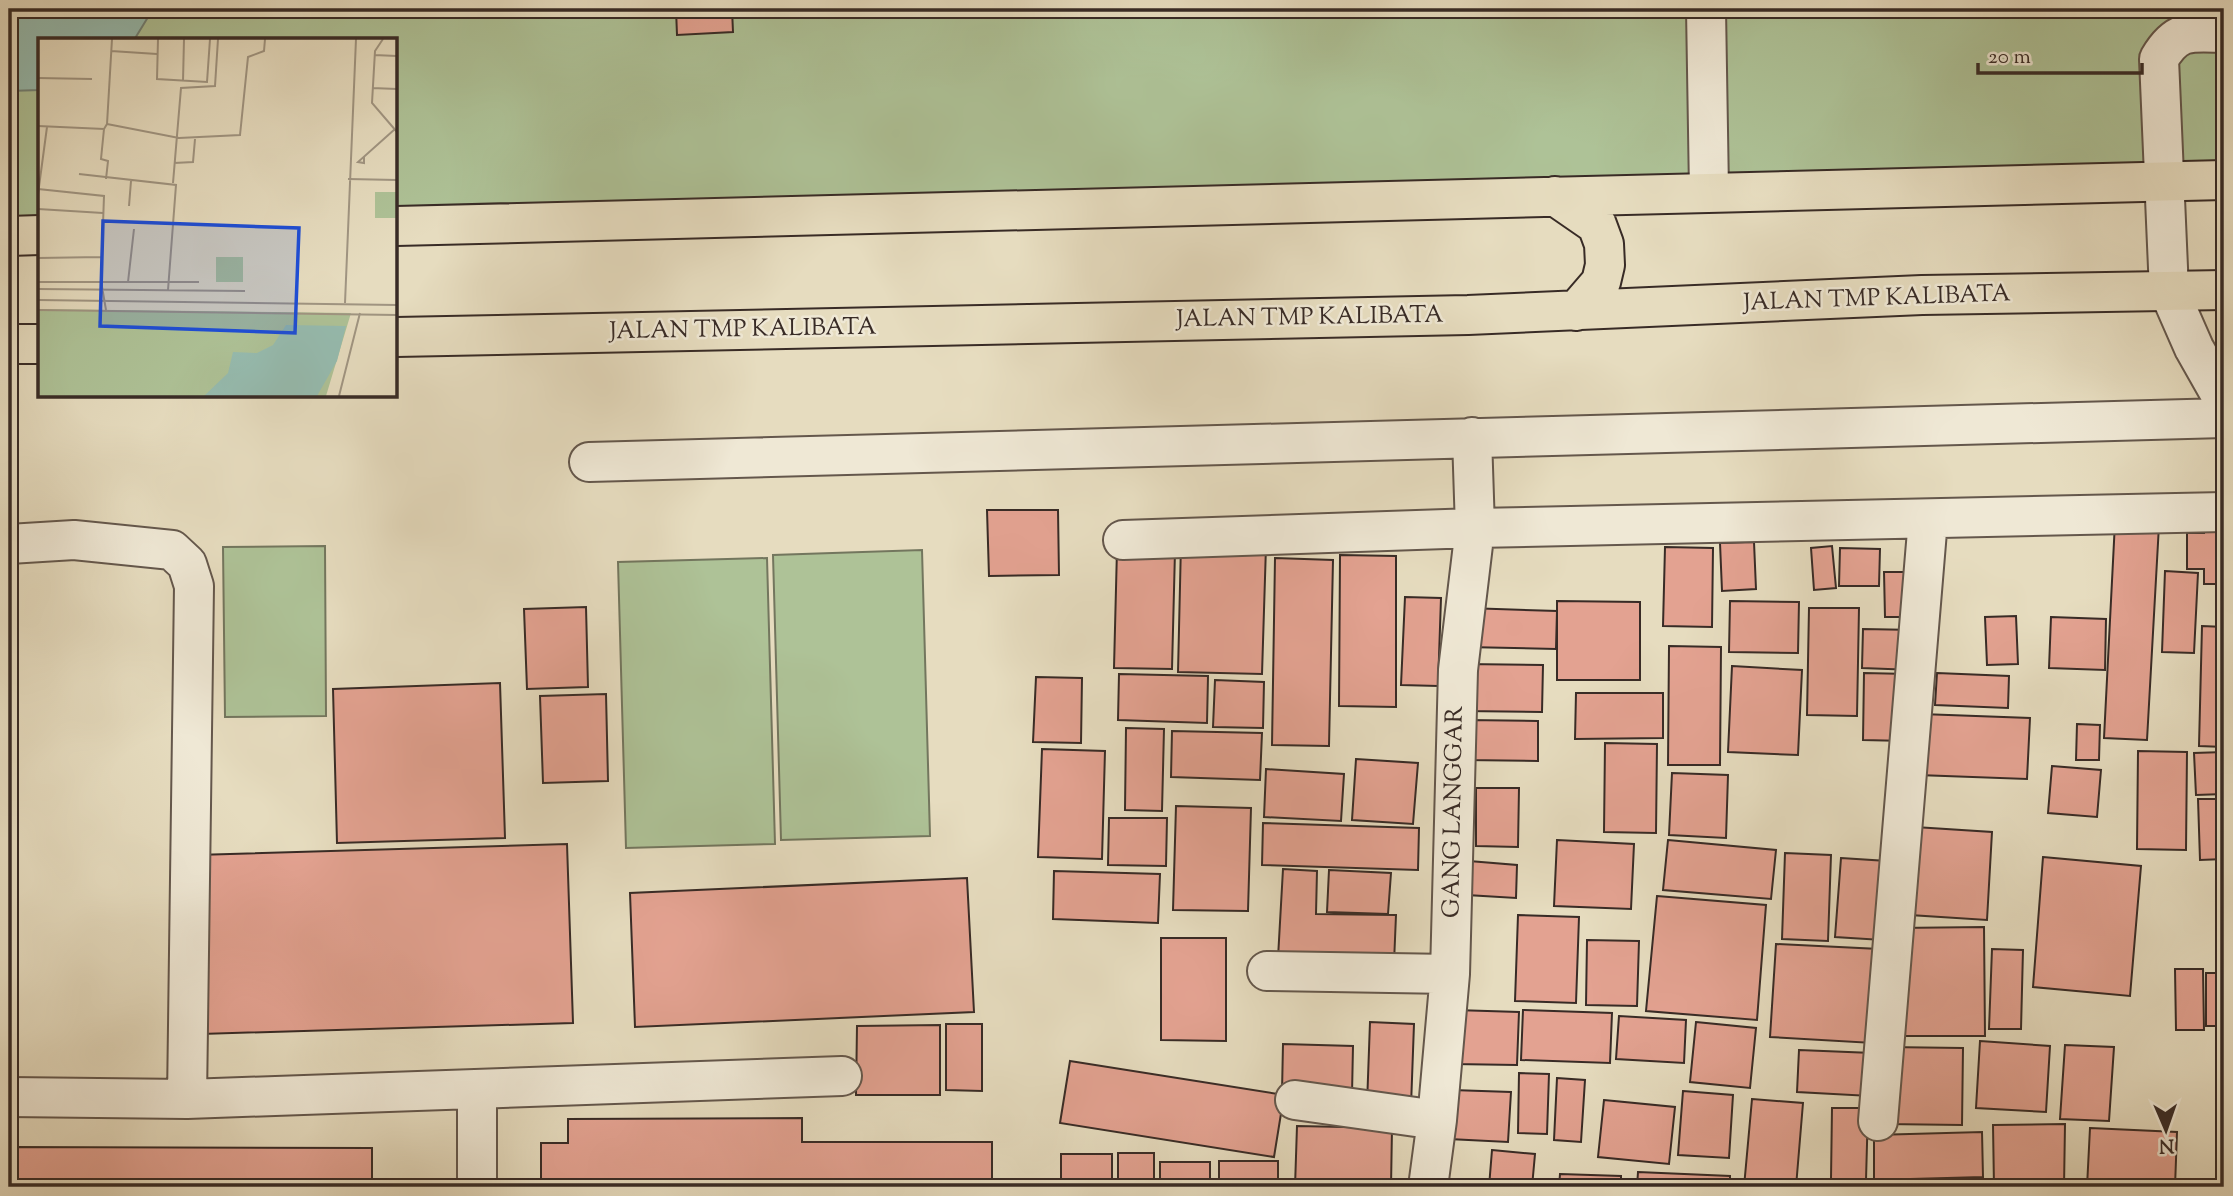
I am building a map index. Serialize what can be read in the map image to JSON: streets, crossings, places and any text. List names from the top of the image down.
{
  "streets": {
    "main road": ["JALAN TMP KALIBATA"],
    "street": ["GANG LANGGAR"]
  },
  "scale_bar": "20 m",
  "north": "bottom"
}
